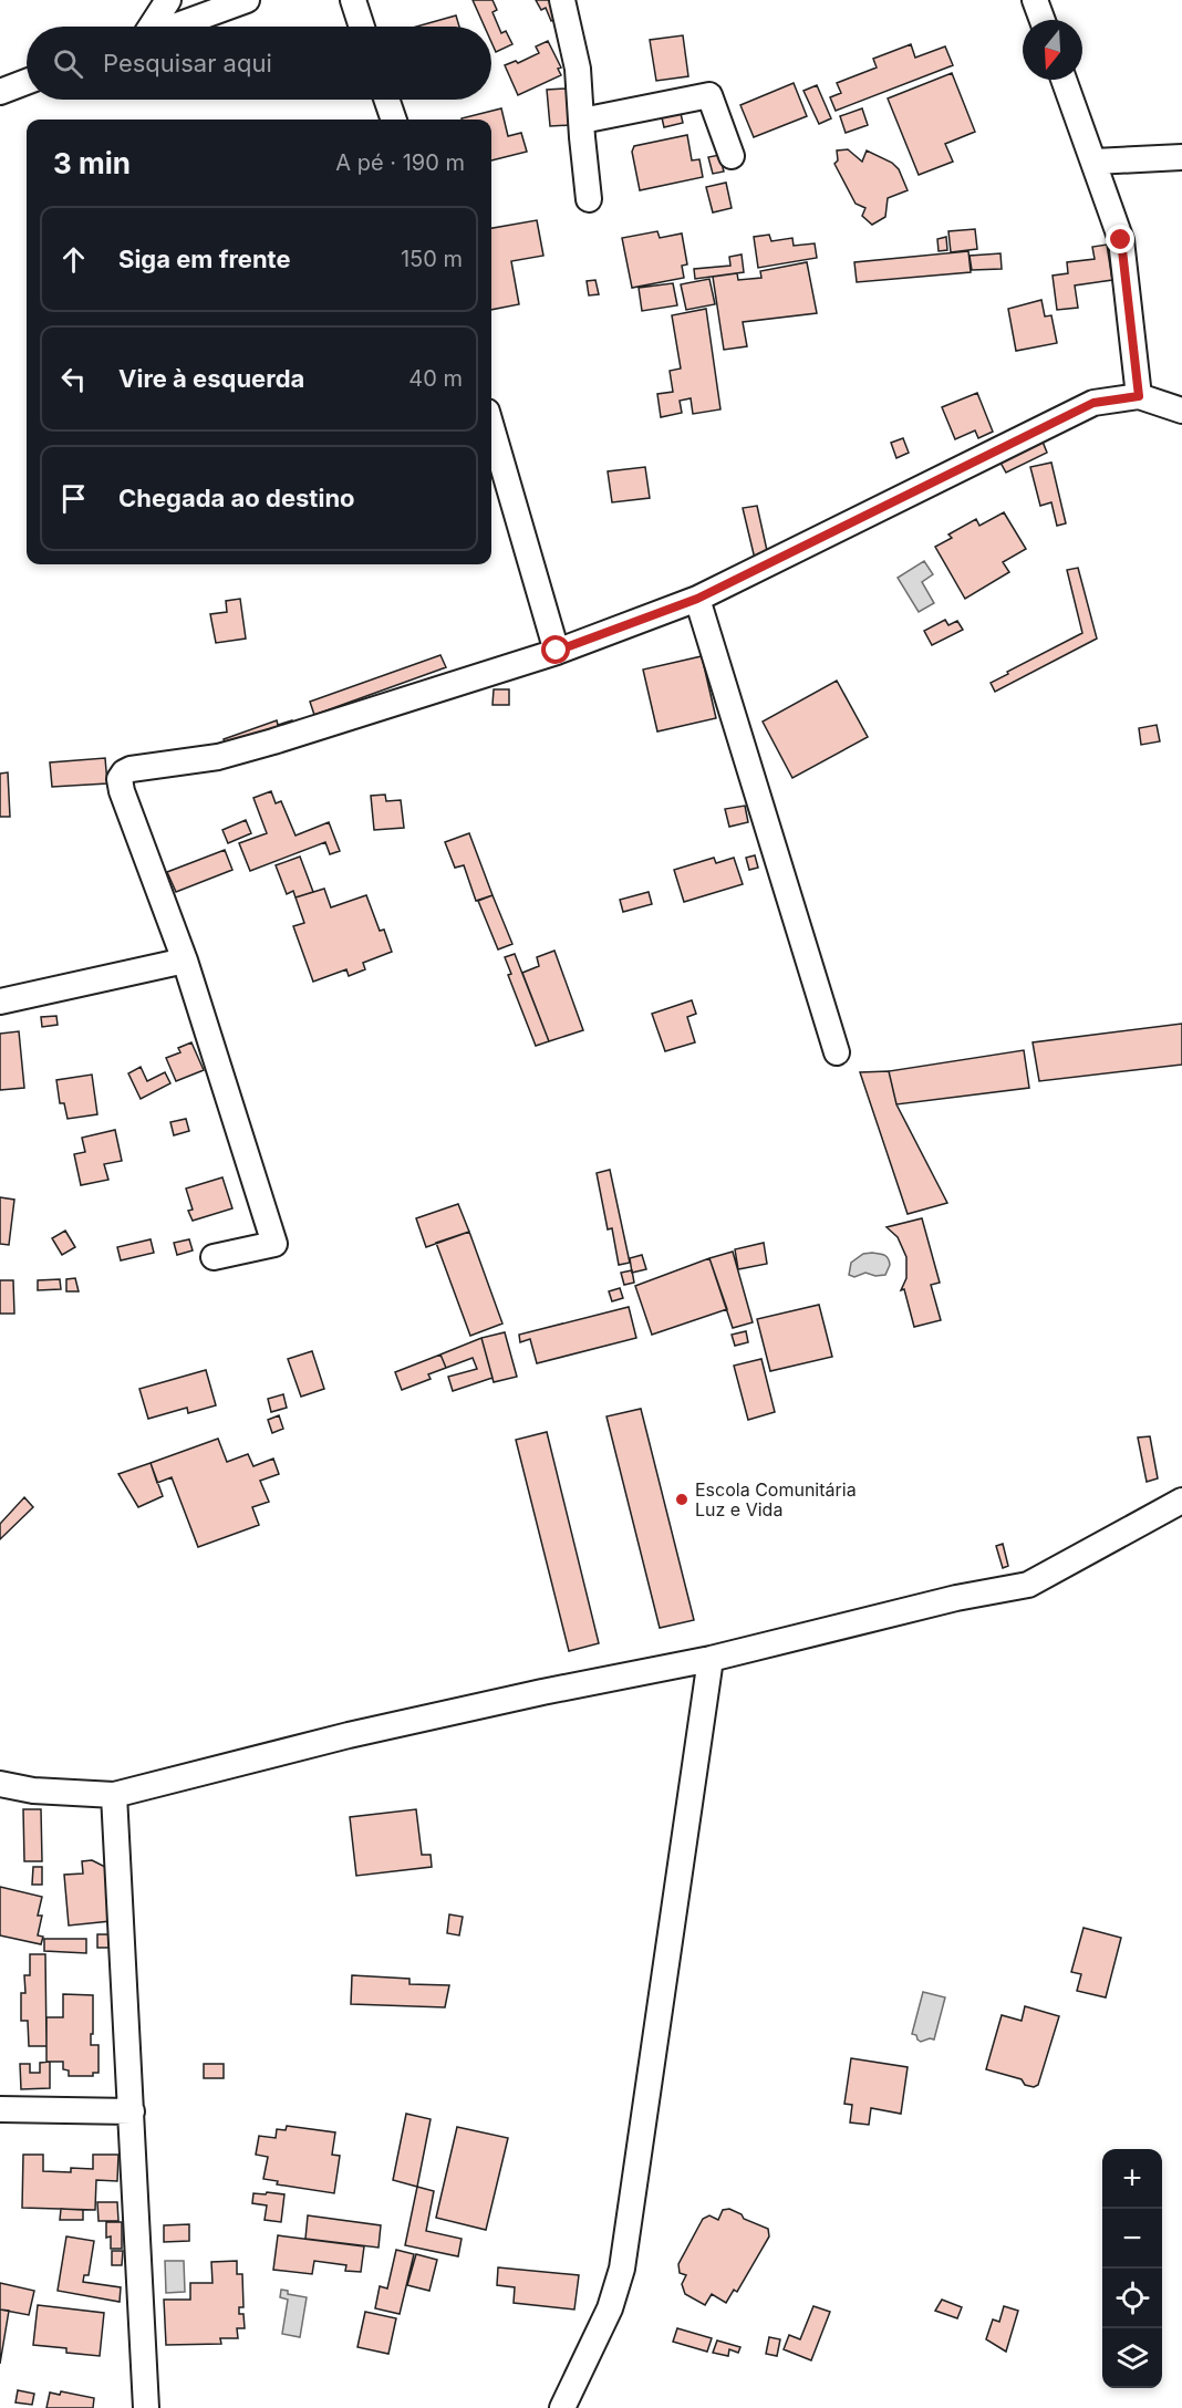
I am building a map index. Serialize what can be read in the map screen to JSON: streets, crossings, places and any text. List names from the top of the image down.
{
  "places": ["Escola Comunitária Luz e Vida"],
  "north": "bottom",
  "page": {
    "search": "Pesquisar aqui",
    "heading": ["3 min", "A pé · 190 m"],
    "list": [
      ["Siga em frente", "150 m"],
      ["Vire à esquerda", "40 m"],
      "Chegada ao destino"
    ],
    "map_buttons": ["+", "−"]
  }
}
